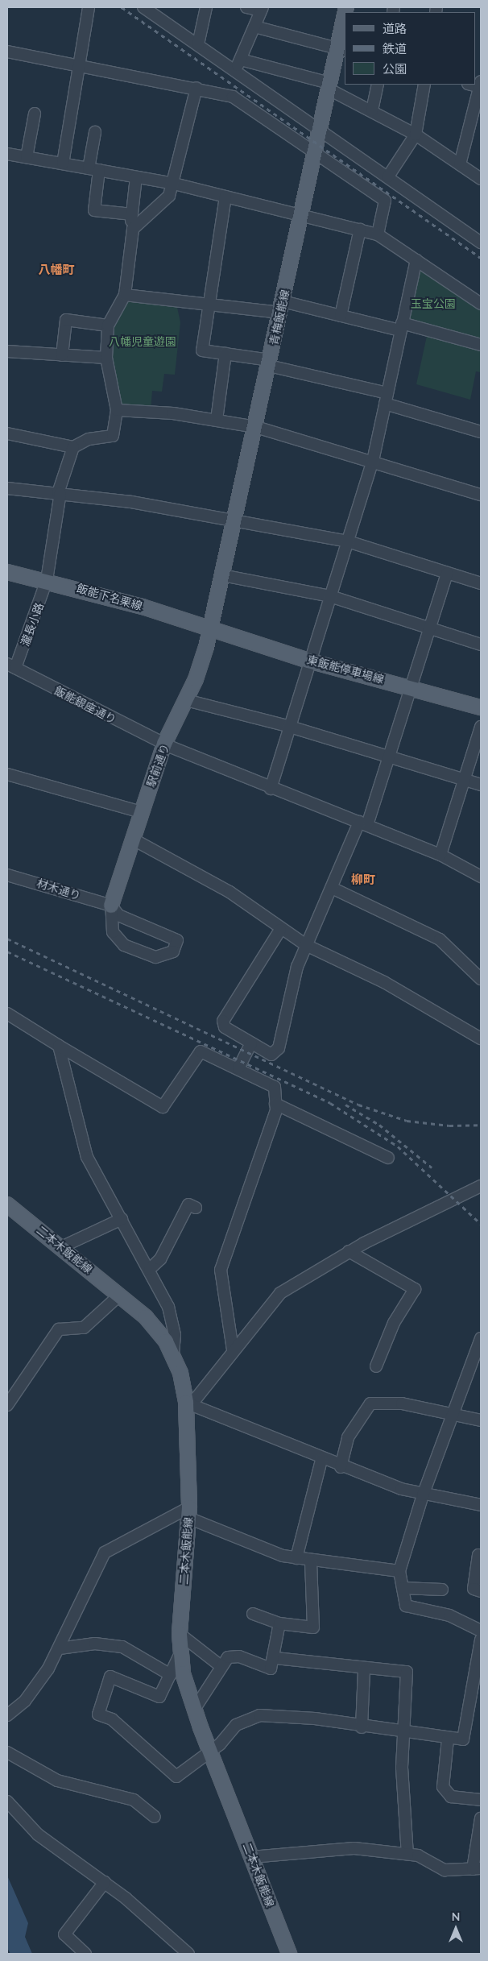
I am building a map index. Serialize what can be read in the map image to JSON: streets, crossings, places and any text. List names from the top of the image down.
{
  "streets": {
    "main road": [
      "青梅飯能線",
      "飯能下名栗線",
      "東飯能停車場線",
      "駅前通り",
      "二本木飯能線"
    ],
    "street": ["瀧長小路", "飯能銀座通り", "材木通り"]
  },
  "crossings": [
    ["青梅飯能線", "飯能下名栗線"],
    ["青梅飯能線", "東飯能停車場線"],
    ["青梅飯能線", "駅前通り"],
    ["飯能下名栗線", "瀧長小路"],
    ["飯能下名栗線", "東飯能停車場線"],
    ["飯能下名栗線", "駅前通り"],
    ["瀧長小路", "飯能銀座通り"],
    ["東飯能停車場線", "駅前通り"],
    ["飯能銀座通り", "駅前通り"],
    ["駅前通り", "材木通り"]
  ],
  "districts": ["八幡町", "柳町"],
  "parks": ["玉宝公園", "八幡児童遊園"],
  "legend": ["道路", "鉄道", "公園"],
  "north": "top"
}
